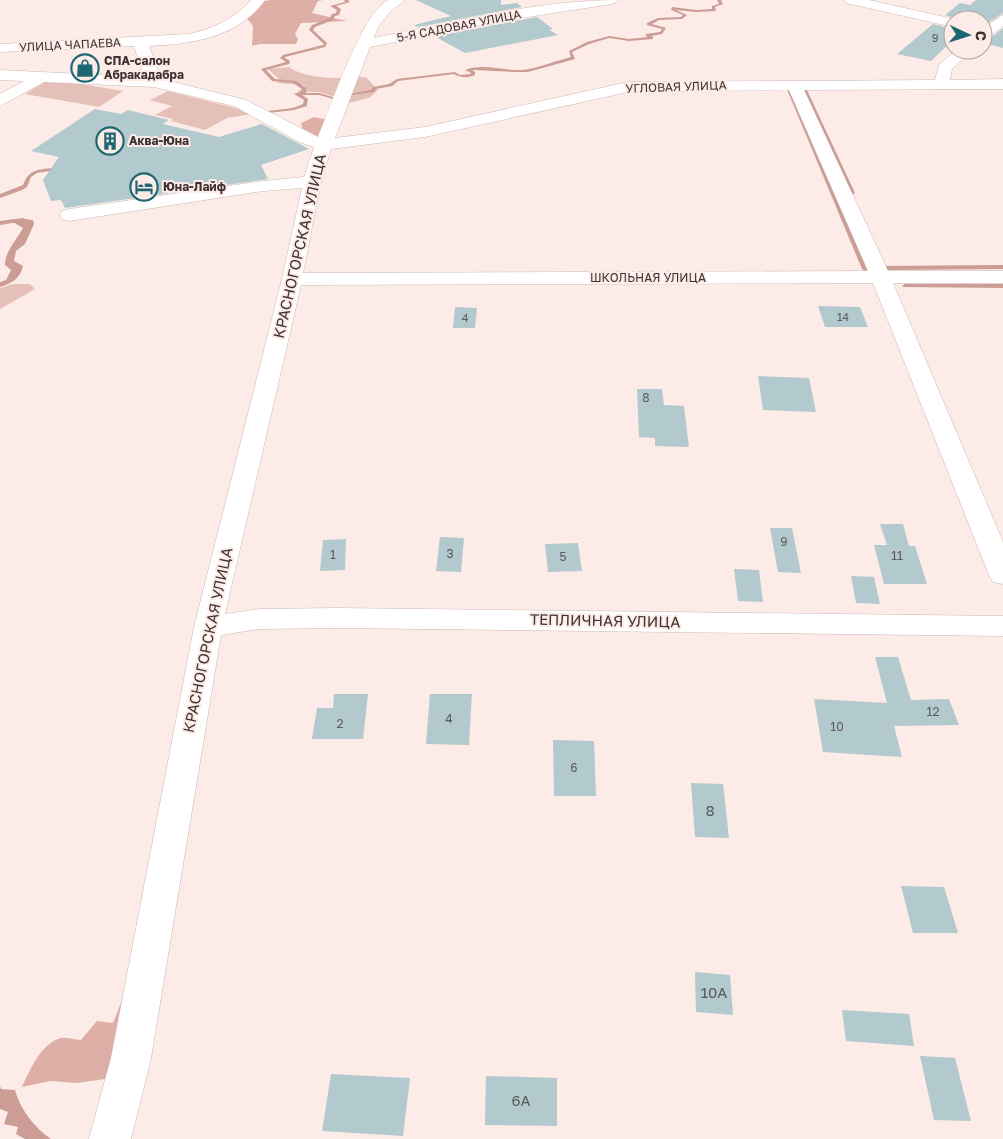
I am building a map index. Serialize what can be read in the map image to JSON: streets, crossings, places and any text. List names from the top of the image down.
{
  "streets": {
    "street": [
      "5-Я САДОВАЯ УЛИЦА",
      "УЛИЦА ЧАПАЕВА",
      "УГЛОВАЯ УЛИЦА",
      "КРАСНОГОРСКАЯ УЛИЦА",
      "ШКОЛЬНАЯ УЛИЦА",
      "ТЕПЛИЧНАЯ УЛИЦА"
    ]
  },
  "crossings": [
    ["5-Я САДОВАЯ УЛИЦА", "КРАСНОГОРСКАЯ УЛИЦА"],
    ["УГЛОВАЯ УЛИЦА", "КРАСНОГОРСКАЯ УЛИЦА"],
    ["КРАСНОГОРСКАЯ УЛИЦА", "ШКОЛЬНАЯ УЛИЦА"],
    ["КРАСНОГОРСКАЯ УЛИЦА", "ТЕПЛИЧНАЯ УЛИЦА"]
  ],
  "places": {
    "shop": ["СПА-салон Абракадабра"],
    "building": ["Аква-Юна"],
    "hotel": ["Юна-Лайф"]
  },
  "house_numbers": [
    "9",
    "14",
    "4",
    "8",
    "9",
    "3",
    "1",
    "11",
    "5",
    "12",
    "4",
    "2",
    "10",
    "6",
    "8",
    "10А",
    "6А"
  ],
  "north": "right"
}
